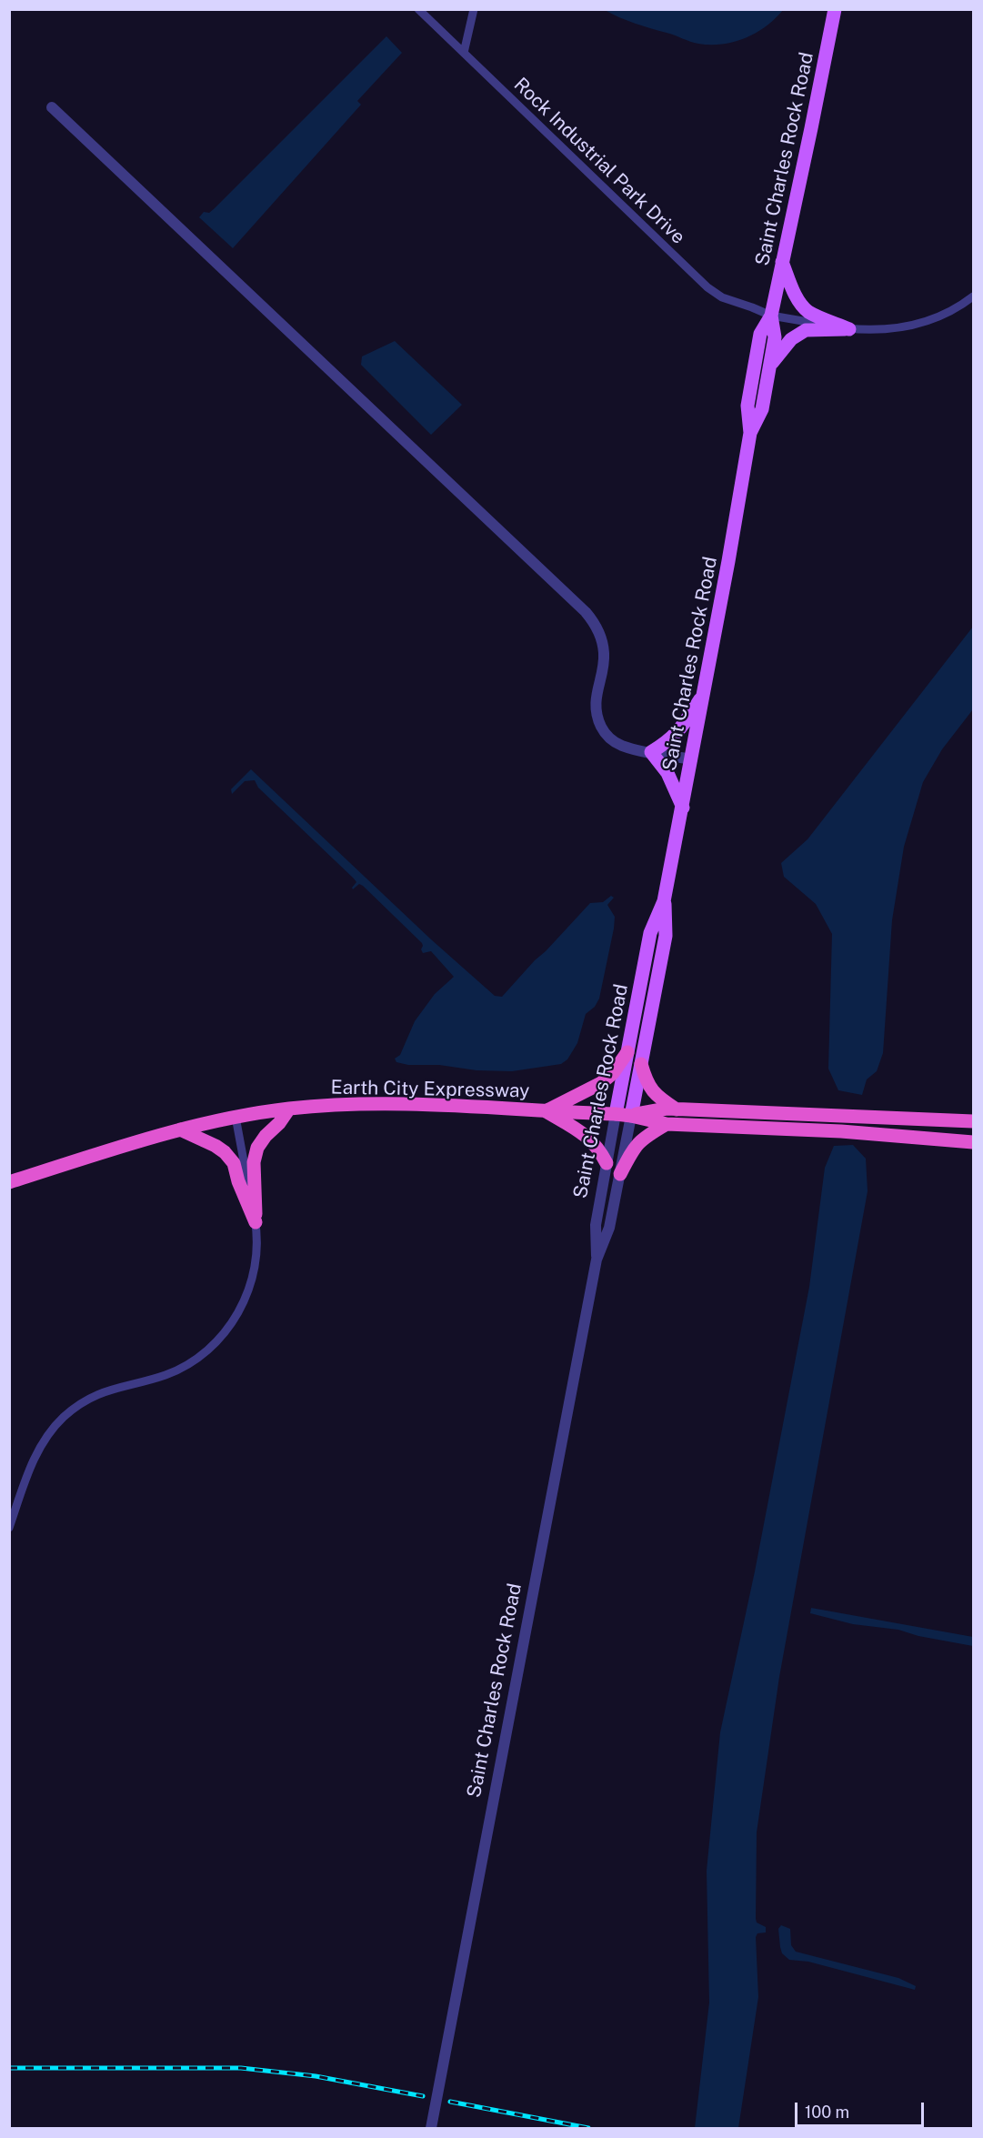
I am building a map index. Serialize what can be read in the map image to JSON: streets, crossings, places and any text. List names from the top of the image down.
{
  "streets": {
    "highway": ["Earth City Expressway"],
    "main road": ["Saint Charles Rock Road"],
    "street": ["Rock Industrial Park Drive"]
  },
  "crossings": [
    ["Saint Charles Rock Road", "Rock Industrial Park Drive"],
    ["Saint Charles Rock Road", "Earth City Expressway"]
  ],
  "scale_bar": "100 m"
}
